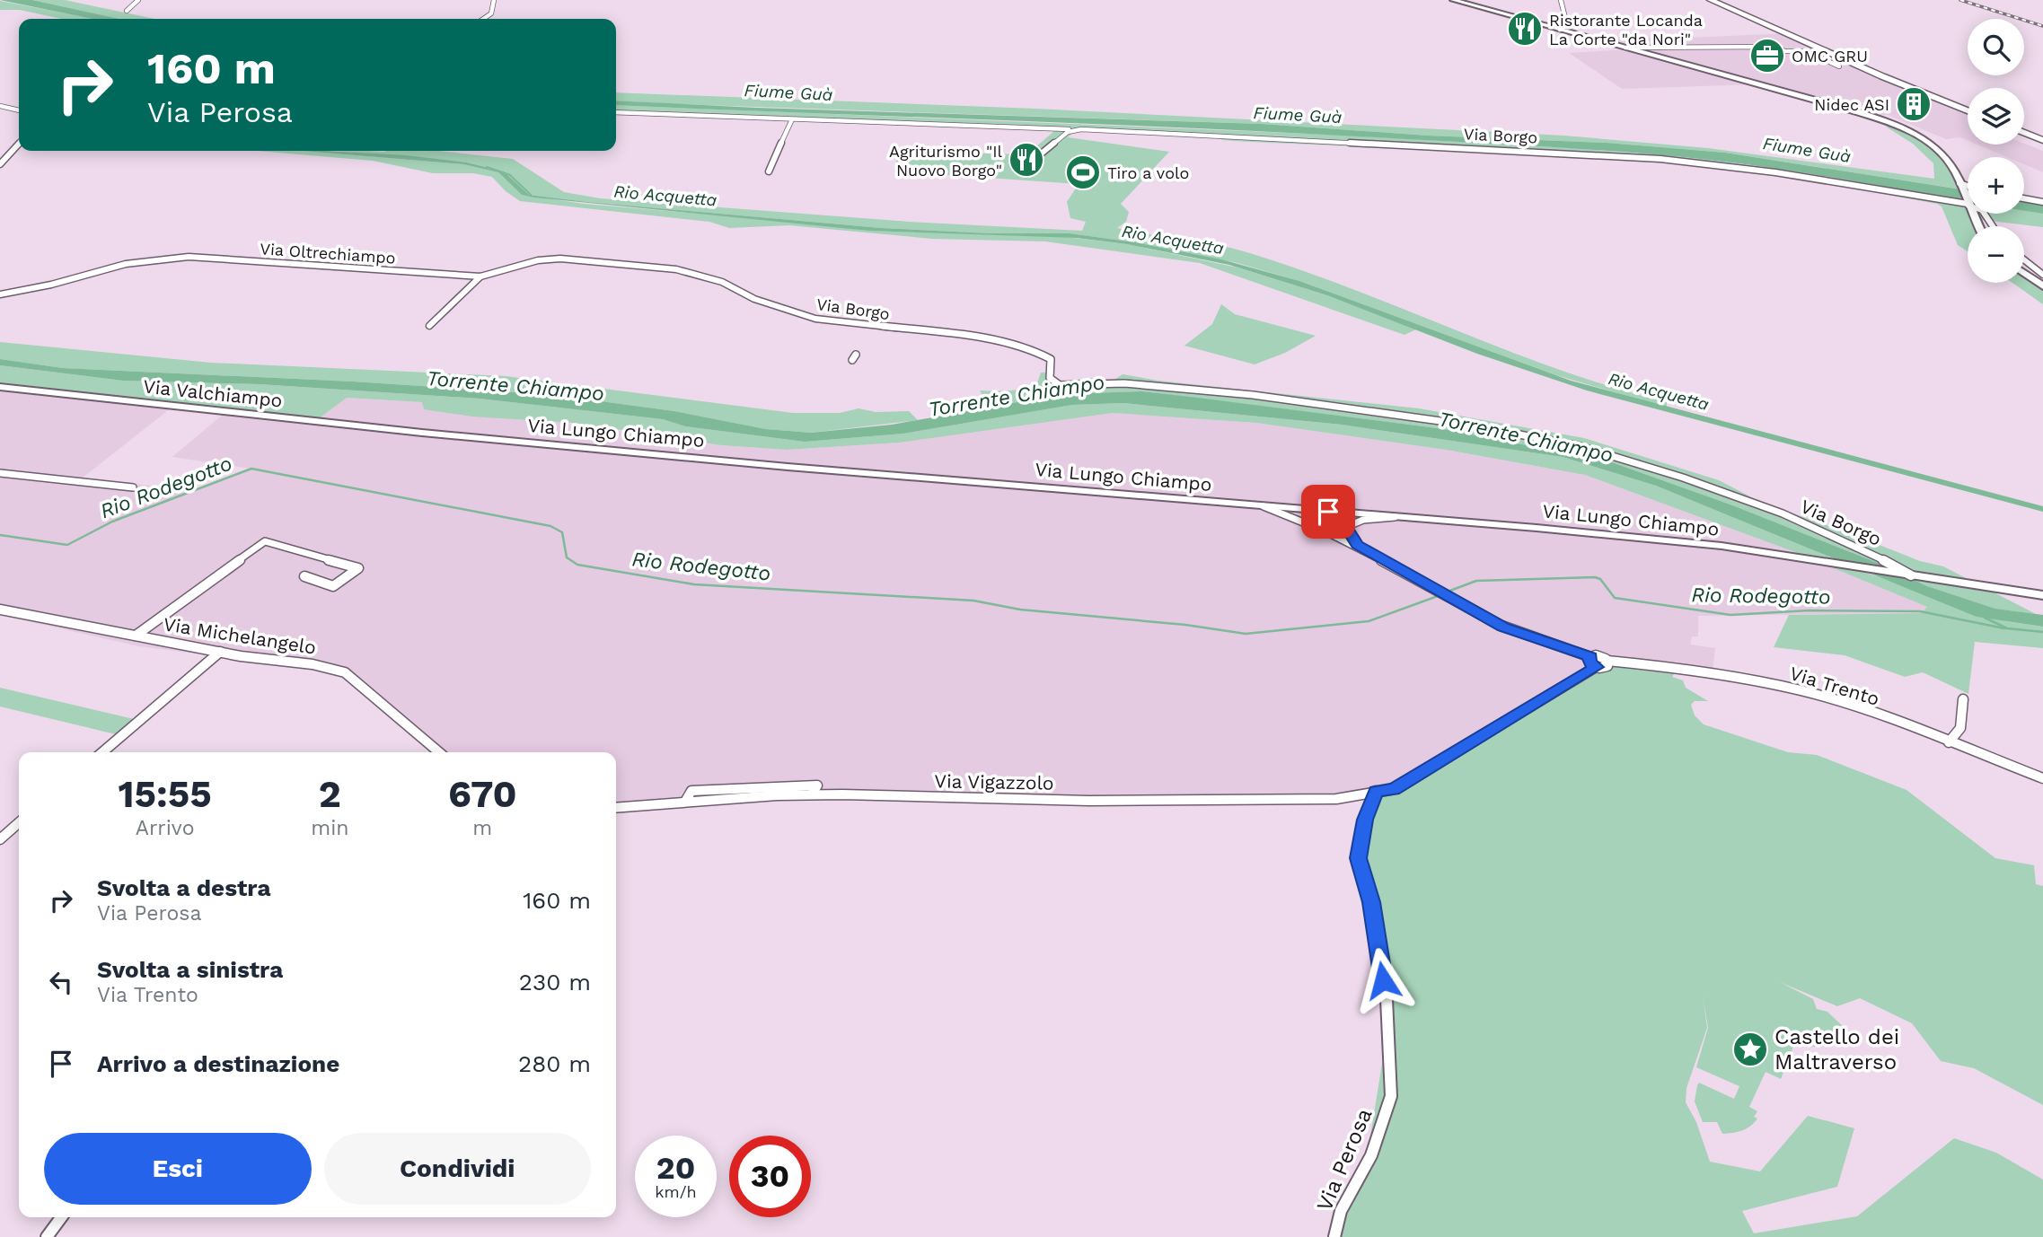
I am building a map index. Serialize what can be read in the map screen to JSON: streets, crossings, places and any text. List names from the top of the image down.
{
  "streets": {
    "main road": ["Via Valchiampo", "Via Lungo Chiampo"],
    "street": [
      "Via Borgo",
      "Via Oltrechiampo",
      "Via Michelangelo",
      "Via Trento",
      "Via Vigazzolo",
      "Via Perosa"
    ]
  },
  "crossings": [
    ["Via Borgo", "Via Oltrechiampo"],
    ["Via Borgo", "Via Lungo Chiampo"],
    ["Via Valchiampo", "Via Lungo Chiampo"],
    ["Via Vigazzolo", "Via Perosa"]
  ],
  "water": [
    "Fiume Guà",
    "Rio Acquetta",
    "Torrente Chiampo",
    "Rio Rodegotto"
  ],
  "places": {
    "restaurant": ["Ristorante Locanda La Corte \"da Nori\"", "Agriturismo \"Il Nuovo Borgo\""],
    "office": ["OMC GRU"],
    "building": ["Nidec ASI"],
    "sports": ["Tiro a volo"],
    "place": ["Castello dei Maltraverso"]
  },
  "page": {
    "map_buttons": ["+", "−"],
    "turn": ["160 m", "Via Perosa"],
    "eta": [
      "15:55",
      "Arrivo",
      "2",
      "min",
      "670",
      "m"
    ],
    "list": [
      {
        "name": "Svolta a destra",
        "note": "Via Perosa",
        "value": "160 m"
      },
      {
        "name": "Svolta a sinistra",
        "note": "Via Trento",
        "value": "230 m"
      },
      {
        "name": "Arrivo a destinazione",
        "value": "280 m"
      }
    ],
    "buttons": ["Esci", "Condividi"],
    "speed": "20 km/h",
    "limit": "30"
  }
}
